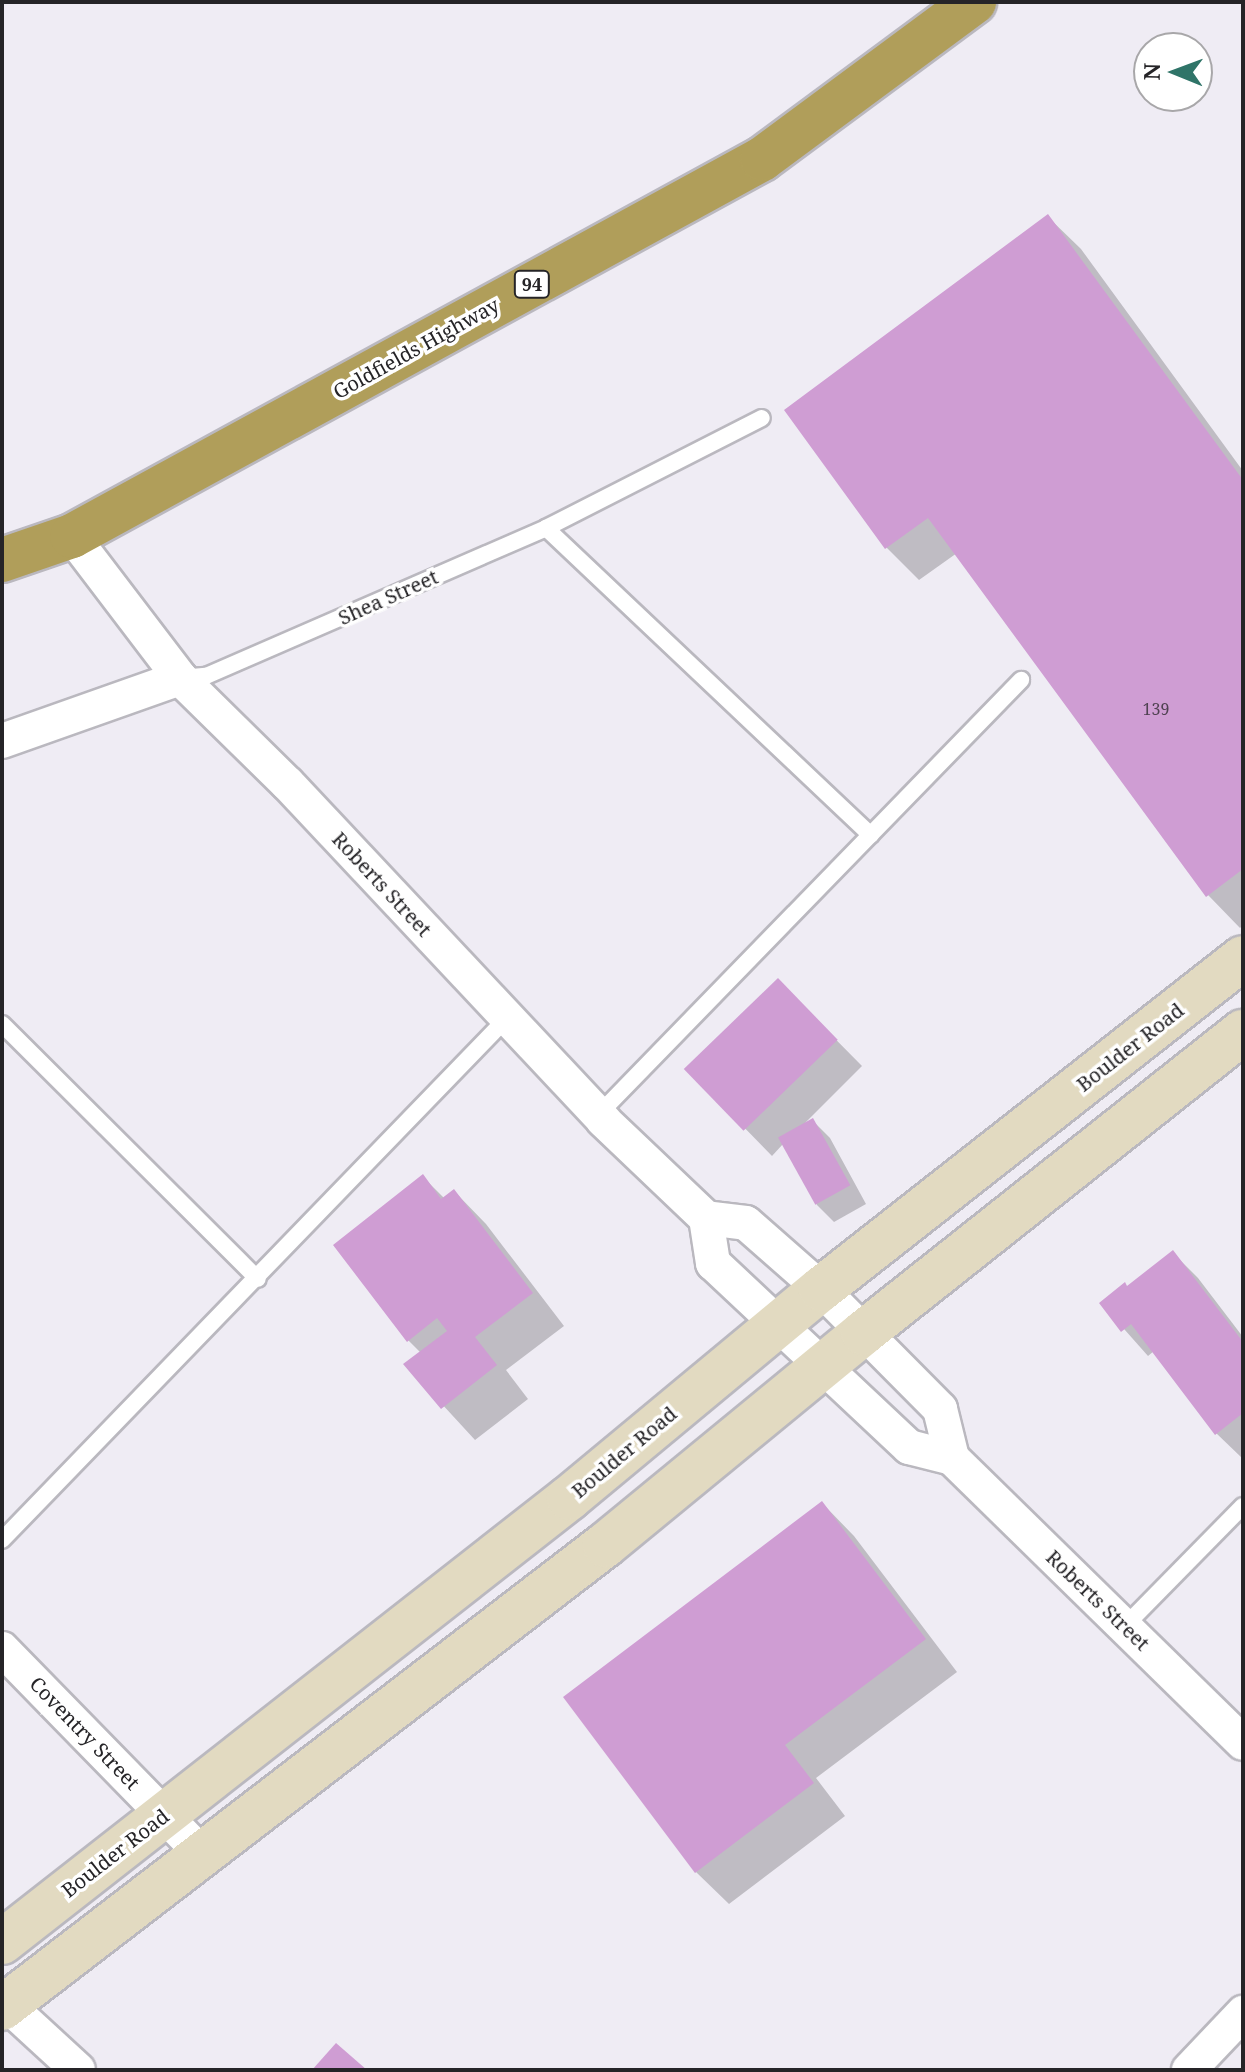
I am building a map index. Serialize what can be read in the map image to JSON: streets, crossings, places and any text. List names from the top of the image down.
{
  "streets": {
    "highway": ["94", "Goldfields Highway"],
    "main road": ["Boulder Road"],
    "street": ["Shea Street", "Roberts Street", "Coventry Street"]
  },
  "crossings": [
    ["Goldfields Highway", "Roberts Street"],
    ["Shea Street", "Roberts Street"],
    ["Roberts Street", "Boulder Road"],
    ["Boulder Road", "Coventry Street"]
  ],
  "house_numbers": ["139"],
  "north": "left"
}
